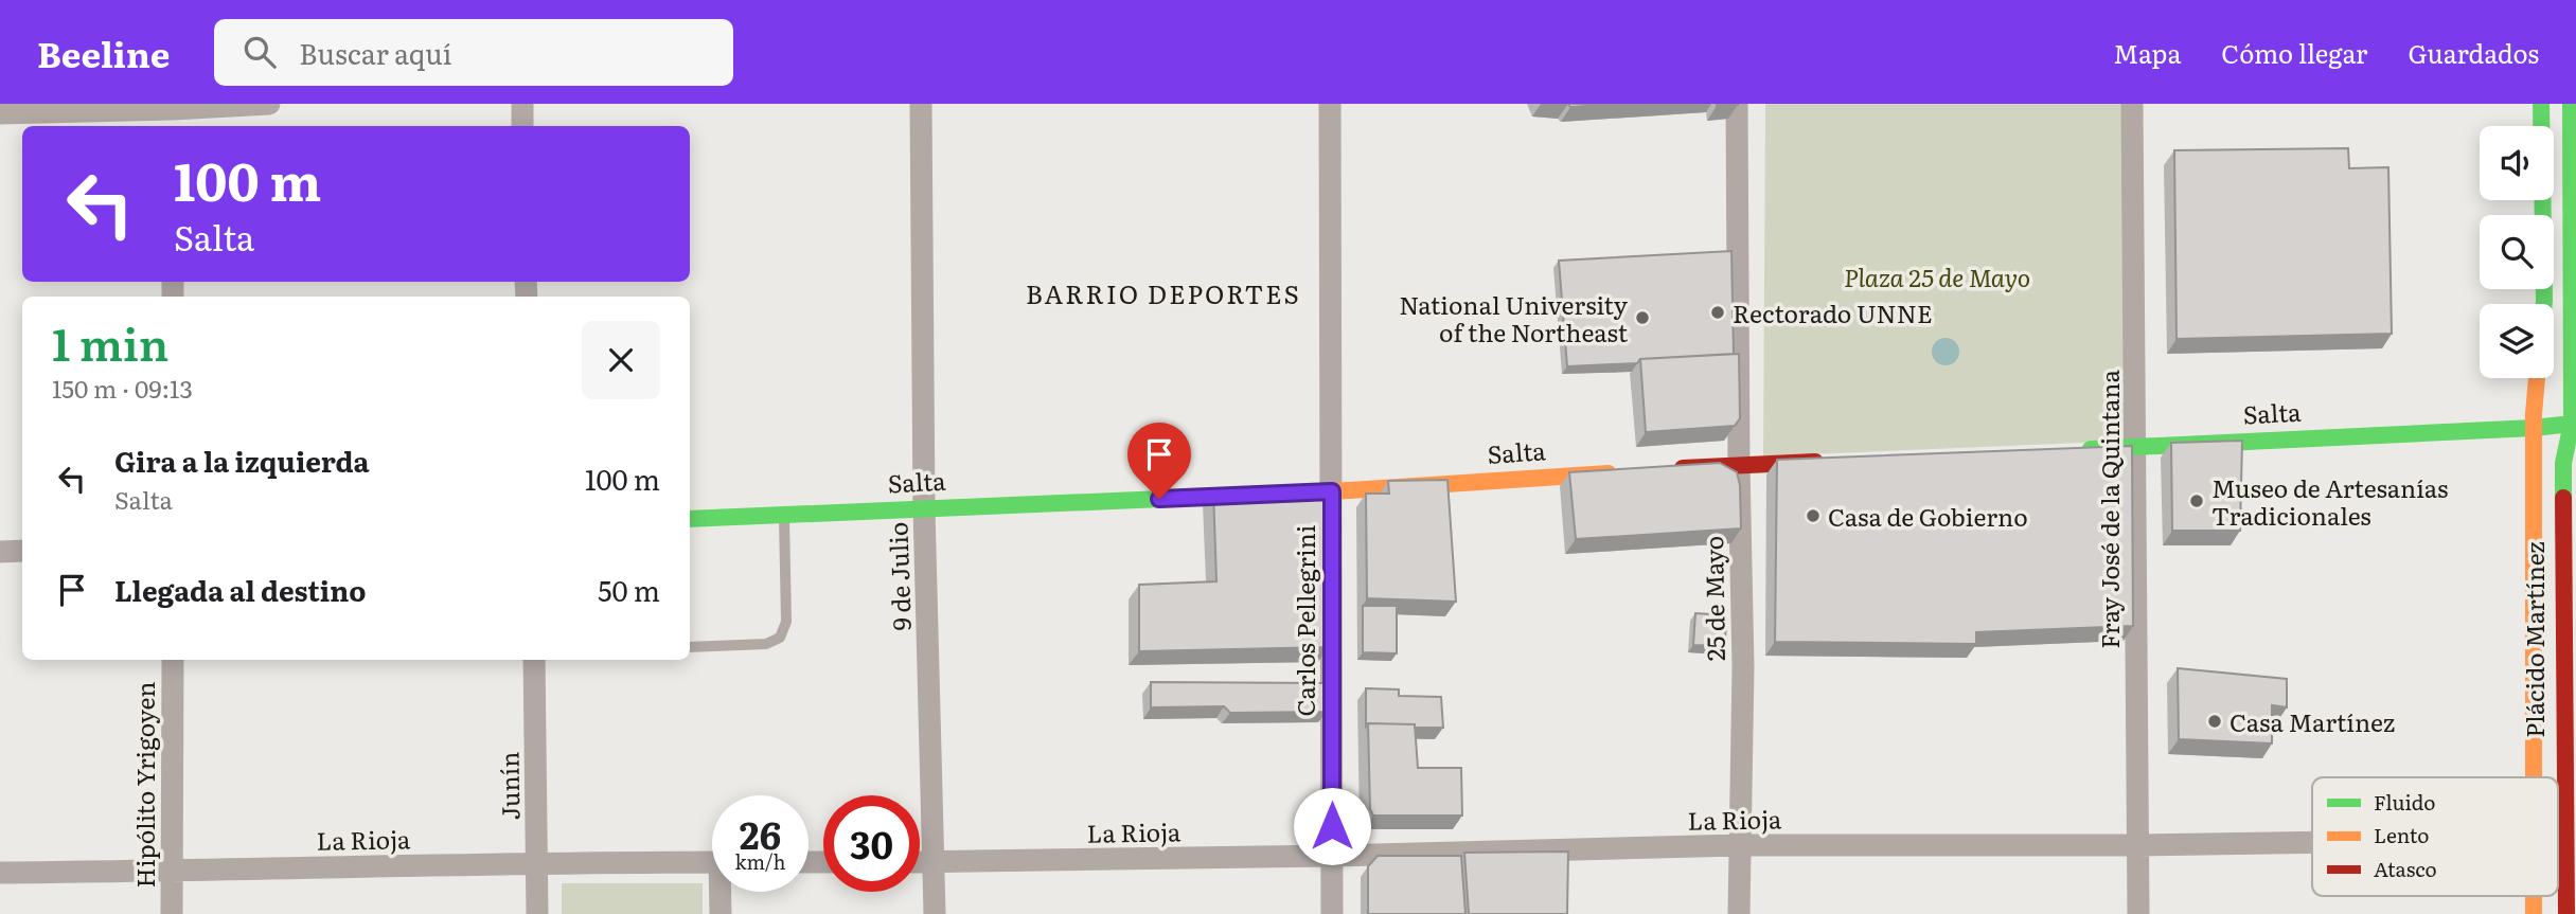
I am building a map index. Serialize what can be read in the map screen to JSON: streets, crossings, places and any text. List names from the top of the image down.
{
  "streets": {
    "main road": ["Salta", "Plácido Martínez"],
    "street": [
      "Fray José de la Quintana",
      "9 de Julio",
      "25 de Mayo",
      "Carlos Pellegrini",
      "Hipólito Yrigoyen",
      "Junín",
      "La Rioja"
    ]
  },
  "crossings": [
    ["Salta", "Fray José de la Quintana"],
    ["Salta", "9 de Julio"],
    ["Salta", "Carlos Pellegrini"],
    ["Salta", "Plácido Martínez"],
    ["Fray José de la Quintana", "La Rioja"],
    ["9 de Julio", "La Rioja"],
    ["25 de Mayo", "La Rioja"],
    ["Carlos Pellegrini", "La Rioja"],
    ["Plácido Martínez", "La Rioja"],
    ["Hipólito Yrigoyen", "La Rioja"],
    ["Junín", "La Rioja"]
  ],
  "districts": ["BARRIO DEPORTES"],
  "parks": ["Plaza 25 de Mayo"],
  "places": [
    "Rectorado UNNE",
    "National University of the Northeast",
    "Museo de Artesanías Tradicionales",
    "Casa de Gobierno",
    "Casa Martínez"
  ],
  "legend": ["Fluido", "Lento", "Atasco"],
  "page": {
    "header": "Beeline",
    "search": "Buscar aquí",
    "nav": ["Mapa", "Cómo llegar", "Guardados"],
    "turn": ["100 m", "Salta"],
    "heading": ["1 min", "150 m · 09:13"],
    "list": [
      {
        "name": "Gira a la izquierda",
        "note": "Salta",
        "value": "100 m"
      },
      {
        "name": "Llegada al destino",
        "value": "50 m"
      }
    ],
    "speed": "26 km/h",
    "limit": "30"
  }
}
